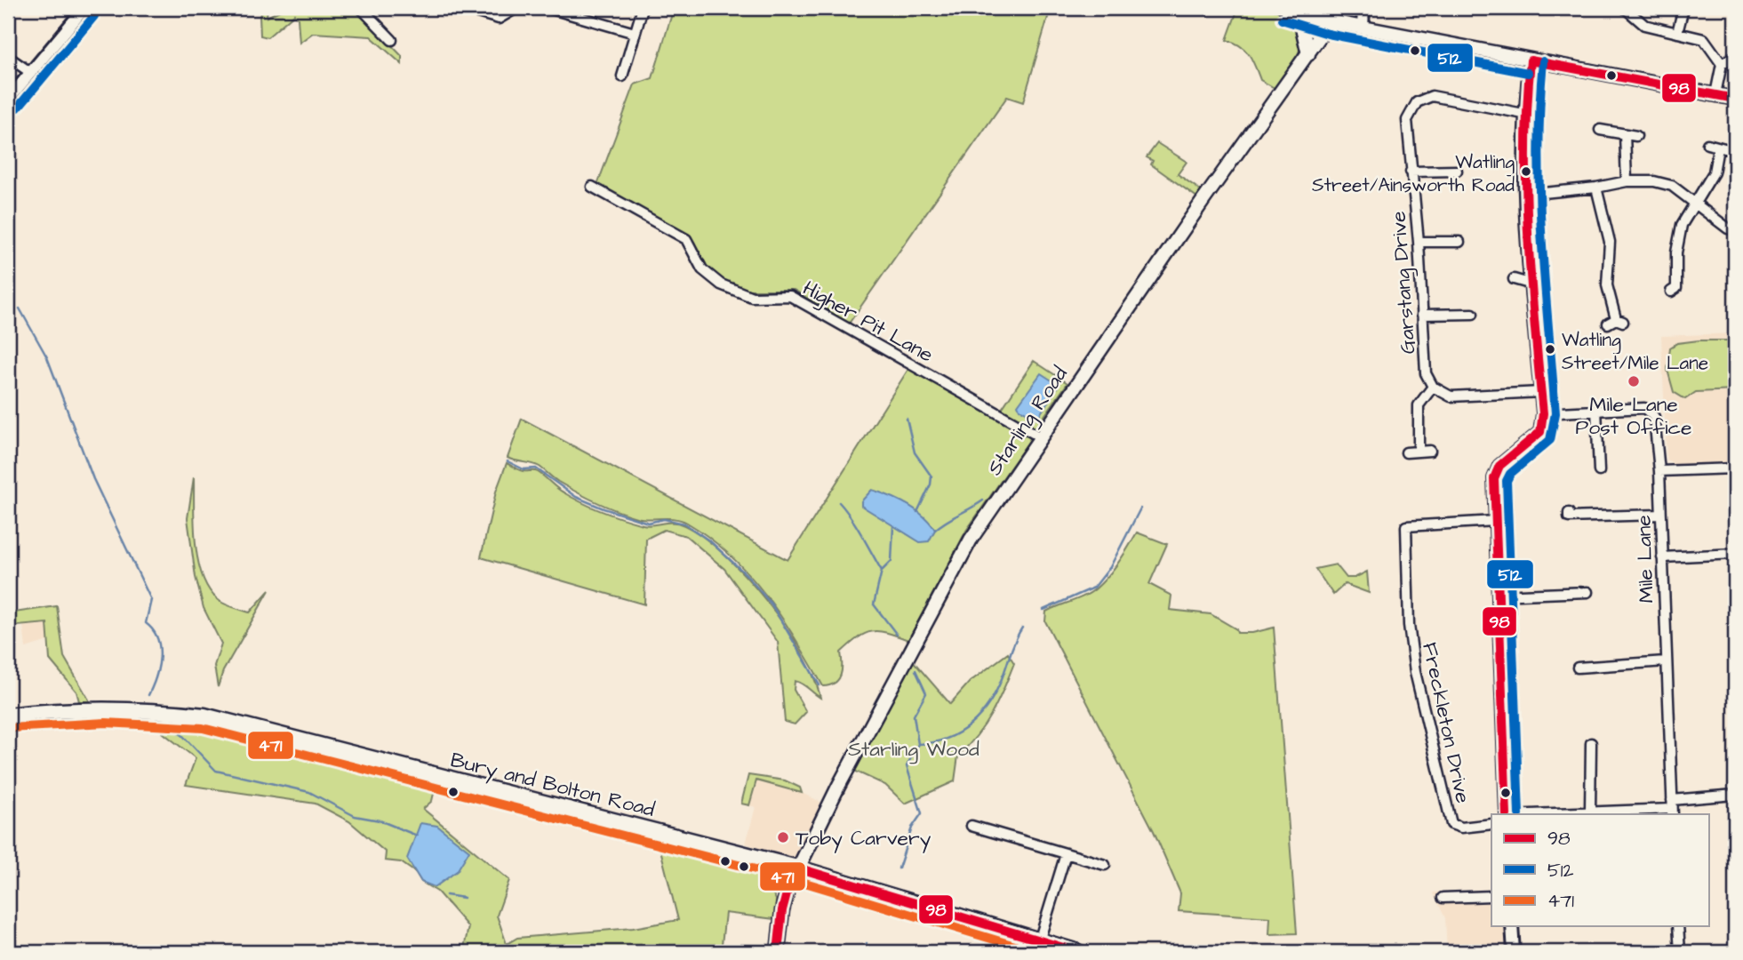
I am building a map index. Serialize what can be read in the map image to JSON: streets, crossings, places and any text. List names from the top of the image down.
{
  "streets": {
    "highway": ["Bury and Bolton Road"],
    "main road": ["Starling Road"],
    "street": [
      "Garstang Drive",
      "Higher Pit Lane",
      "Mile Lane",
      "Freckleton Drive"
    ]
  },
  "crossings": [
    ["Higher Pit Lane", "Starling Road"],
    ["Starling Road", "Bury and Bolton Road"]
  ],
  "parks": ["Starling Wood"],
  "places": [
    "Watling Street/Ainsworth Road",
    "Watling Street/Mile Lane",
    "Mile Lane Post Office",
    "Toby Carvery"
  ],
  "lines": ["transit line 512", "transit line 98", "transit line 471"],
  "legend": ["98", "512", "471"]
}
